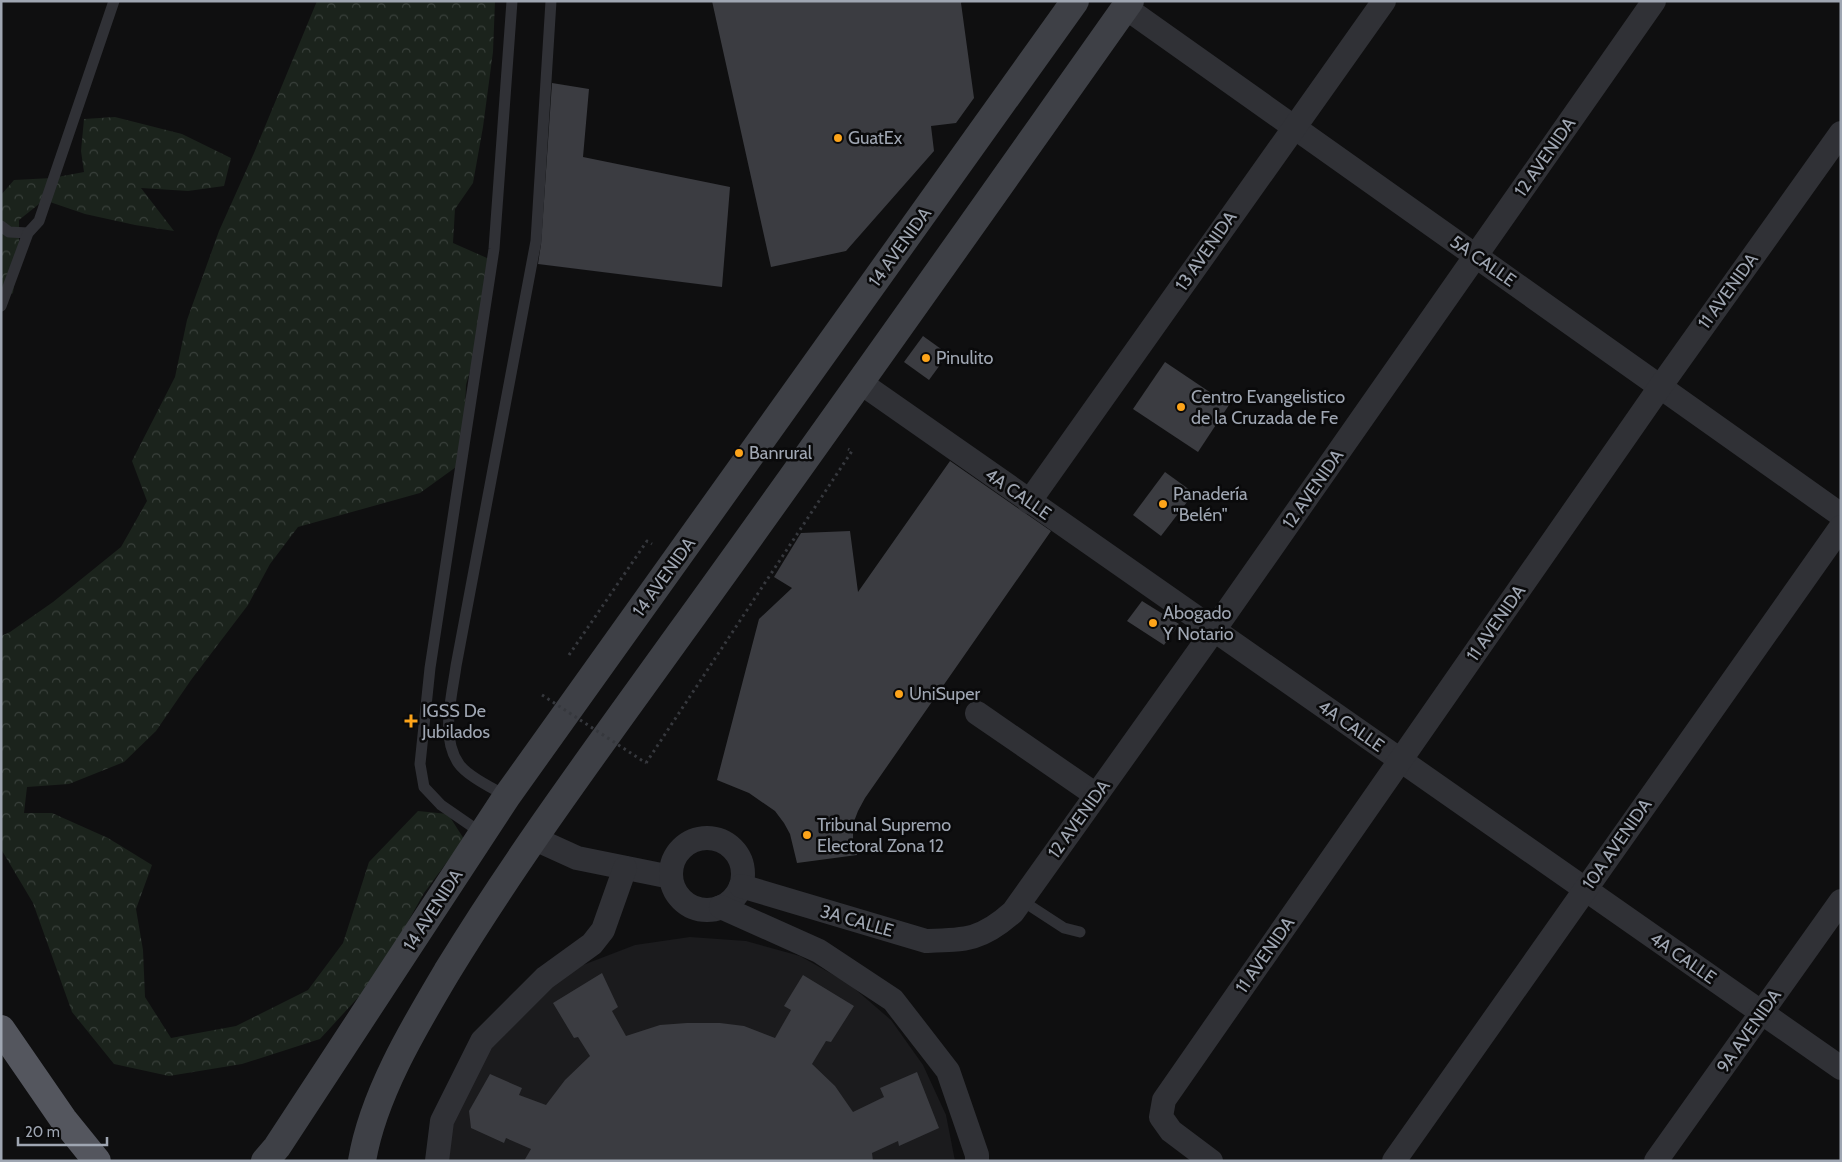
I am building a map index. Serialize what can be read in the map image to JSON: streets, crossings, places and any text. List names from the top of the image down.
{
  "streets": {
    "main road": ["14 AVENIDA"],
    "street": [
      "12 AVENIDA",
      "13 AVENIDA",
      "5A CALLE",
      "11 AVENIDA",
      "4A CALLE",
      "10A AVENIDA",
      "3A CALLE",
      "9A AVENIDA"
    ]
  },
  "crossings": [
    ["12 AVENIDA", "5A CALLE"],
    ["12 AVENIDA", "4A CALLE"],
    ["12 AVENIDA", "3A CALLE"],
    ["13 AVENIDA", "5A CALLE"],
    ["13 AVENIDA", "4A CALLE"],
    ["5A CALLE", "11 AVENIDA"],
    ["11 AVENIDA", "4A CALLE"],
    ["4A CALLE", "10A AVENIDA"],
    ["4A CALLE", "9A AVENIDA"]
  ],
  "places": {
    "other": [
      "GuatEx",
      "Pinulito",
      "Centro Evangelistico de la Cruzada de Fe",
      "Banrural",
      "Panadería \"Belén\"",
      "Abogado Y Notario",
      "UniSuper",
      "Tribunal Supremo Electoral Zona 12"
    ],
    "health": ["IGSS De Jubilados"]
  },
  "scale_bar": "20 m"
}
